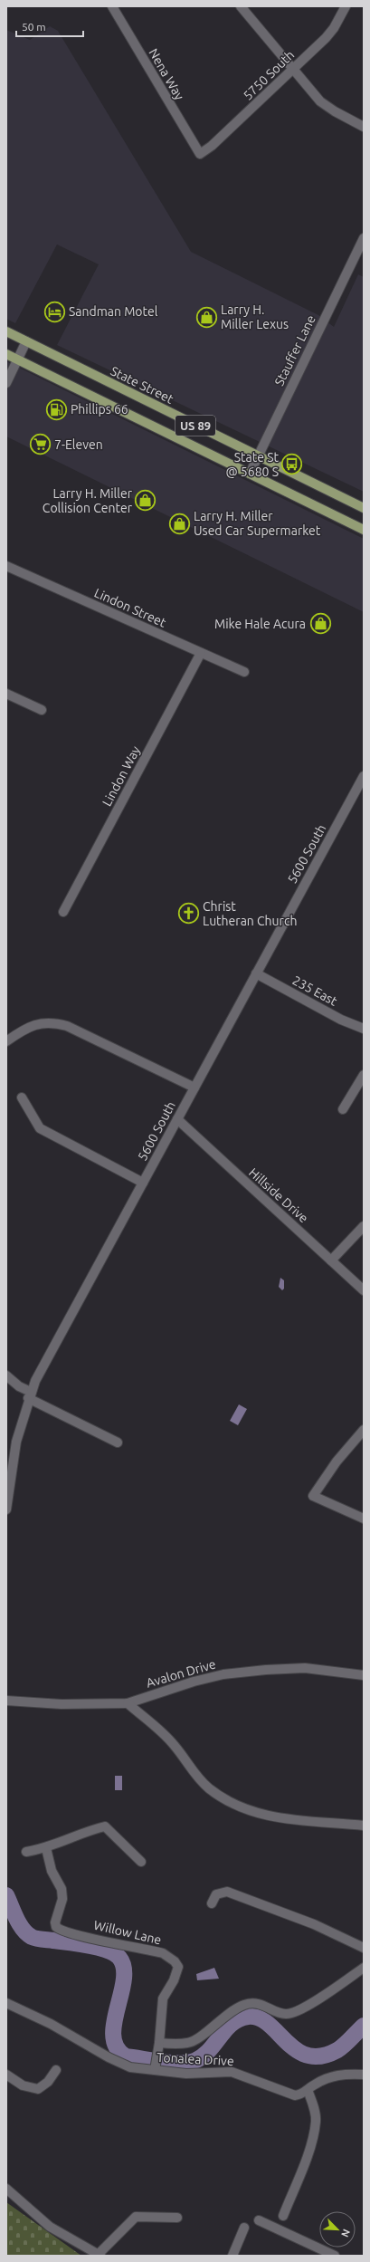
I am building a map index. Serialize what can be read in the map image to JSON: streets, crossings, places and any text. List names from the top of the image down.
{
  "streets": {
    "main road": ["State Street", "US 89"],
    "street": [
      "Nena Way",
      "5750 South",
      "Stauffer Lane",
      "Lindon Street",
      "Lindon Way",
      "5600 South",
      "235 East",
      "Hillside Drive",
      "Avalon Drive",
      "Willow Lane",
      "Tonalea Drive"
    ]
  },
  "crossings": [
    ["Nena Way", "5750 South"],
    ["Stauffer Lane", "State Street"],
    ["Stauffer Lane", "US 89"],
    ["Lindon Street", "Lindon Way"],
    ["5600 South", "235 East"],
    ["5600 South", "Hillside Drive"]
  ],
  "places": {
    "hotel": ["Sandman Motel"],
    "shop": [
      "Larry H. Miller Lexus",
      "Larry H. Miller Collision Center",
      "Larry H. Miller Used Car Supermarket",
      "Mike Hale Acura"
    ],
    "fuel station": ["Phillips 66"],
    "supermarket": ["7-Eleven"],
    "bus stop": ["State St @ 5680 S"],
    "church": ["Christ Lutheran Church"]
  },
  "scale_bar": "50 m",
  "north": "bottom right"
}
